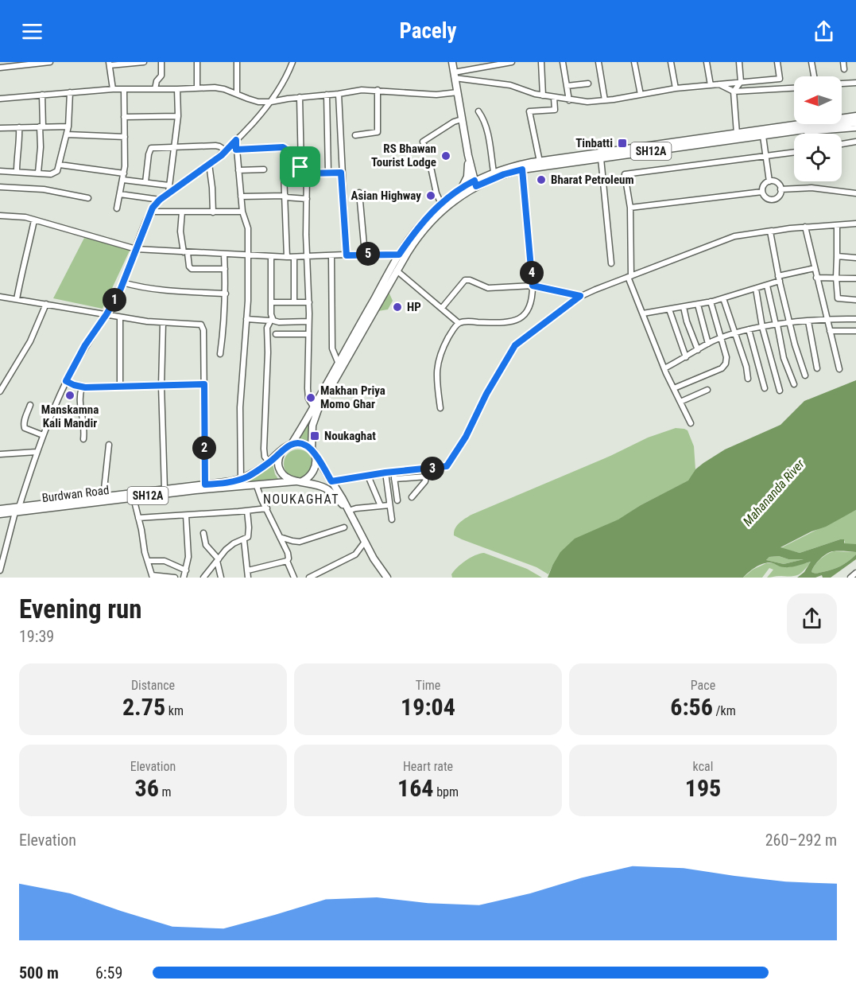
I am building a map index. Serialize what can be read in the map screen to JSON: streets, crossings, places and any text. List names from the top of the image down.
{
  "streets": {
    "main road": ["SH12A", "Burdwan Road"]
  },
  "crossings": [
    ["SH12A", "Burdwan Road"]
  ],
  "districts": ["NOUKAGHAT"],
  "water": ["Mahananda River"],
  "places": {
    "transit": ["Tinbatti", "Noukaghat"],
    "other": [
      "RS Bhawan Tourist Lodge",
      "Bharat Petroleum",
      "Asian Highway",
      "HP",
      "Manskamna Kali Mandir",
      "Makhan Priya Momo Ghar"
    ]
  },
  "north": "left",
  "page": {
    "header": "Pacely",
    "pins": [
      "5",
      "4",
      "1",
      "2",
      "3"
    ],
    "heading": ["Evening run", "19:39"],
    "stats": [
      ["Distance", "2.75 km"],
      ["Time", "19:04"],
      ["Pace", "6:56 /km"],
      ["Elevation", "36 m"],
      ["Heart rate", "164 bpm"],
      ["kcal", "195"]
    ],
    "chart": ["Elevation", "260–292 m"],
    "list": [
      {
        "name": "500 m",
        "note": "6:59"
      }
    ]
  }
}
